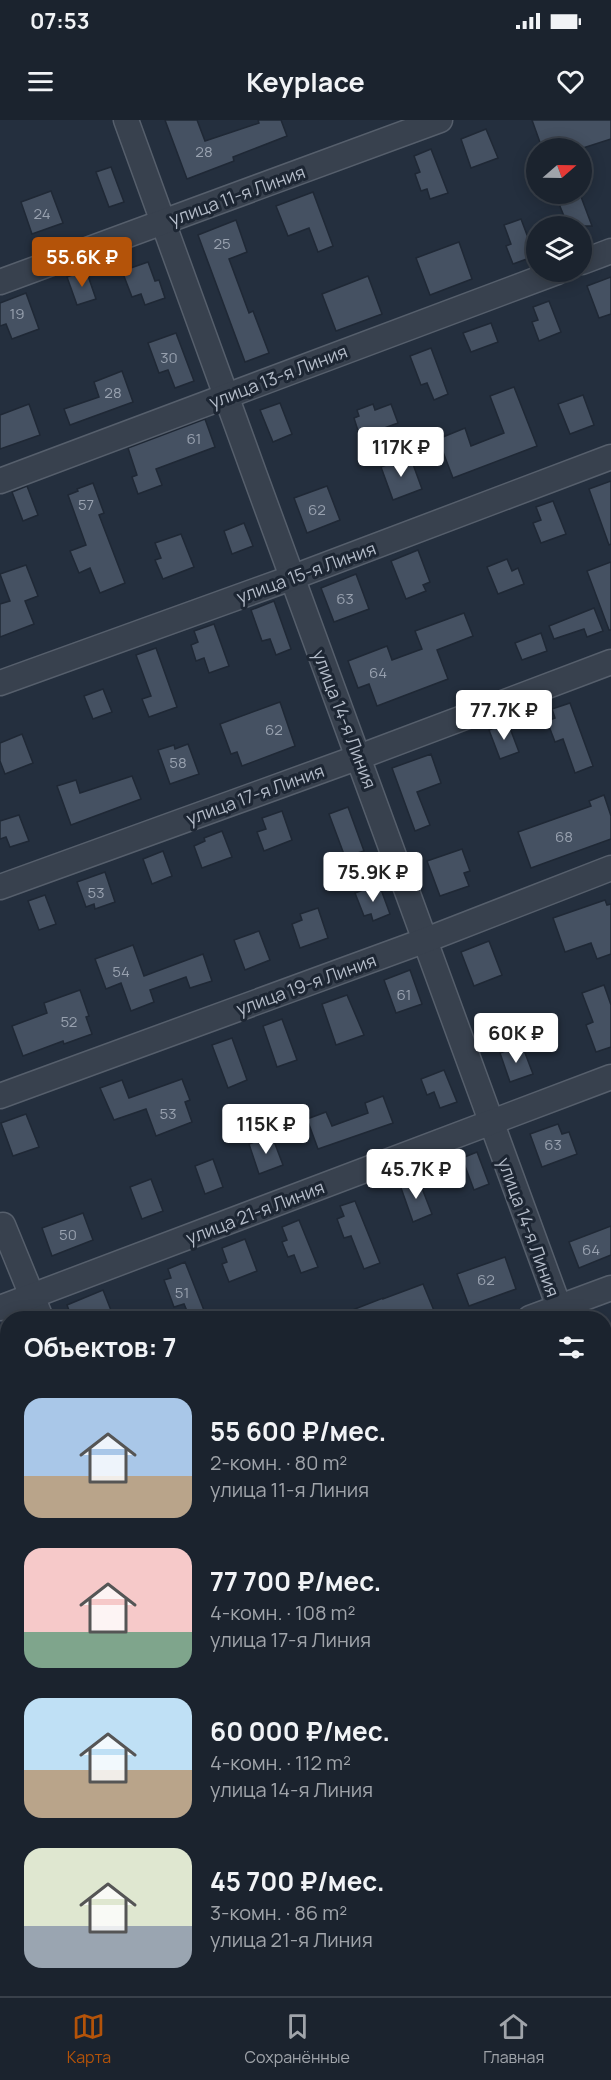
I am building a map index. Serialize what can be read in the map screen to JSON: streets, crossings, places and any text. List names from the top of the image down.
{
  "streets": {
    "street": [
      "улица 11-я Линия",
      "улица 13-я Линия",
      "улица 15-я Линия",
      "улица 14-я Линия",
      "улица 17-я Линия",
      "улица 19-я Линия",
      "улица 21-я Линия"
    ]
  },
  "crossings": [
    ["улица 11-я Линия", "улица 14-я Линия"],
    ["улица 13-я Линия", "улица 14-я Линия"],
    ["улица 15-я Линия", "улица 14-я Линия"],
    ["улица 14-я Линия", "улица 17-я Линия"],
    ["улица 14-я Линия", "улица 19-я Линия"],
    ["улица 14-я Линия", "улица 21-я Линия"]
  ],
  "house_numbers": [
    "28",
    "24",
    "25",
    "19",
    "30",
    "28",
    "61",
    "57",
    "62",
    "63",
    "64",
    "62",
    "58",
    "68",
    "53",
    "54",
    "61",
    "52",
    "53",
    "63",
    "50",
    "64",
    "62",
    "51"
  ],
  "north": "right",
  "page": {
    "status": "07:53",
    "header": "Keyplace",
    "price": [
      "55.6K ₽",
      "117K ₽",
      "77.7K ₽",
      "75.9K ₽",
      "60K ₽",
      "115K ₽",
      "45.7K ₽"
    ],
    "heading": "Объектов: 7",
    "list": [
      {
        "name": "55 600 ₽/мес.",
        "note": "2-комн. · 80 m² · улица 11-я Линия"
      },
      {
        "name": "77 700 ₽/мес.",
        "note": "4-комн. · 108 m² · улица 17-я Линия"
      },
      {
        "name": "60 000 ₽/мес.",
        "note": "4-комн. · 112 m² · улица 14-я Линия"
      },
      {
        "name": "45 700 ₽/мес.",
        "note": "3-комн. · 86 m² · улица 21-я Линия"
      }
    ],
    "tabs": ["Карта", "Сохранённые", "Главная"]
  }
}
